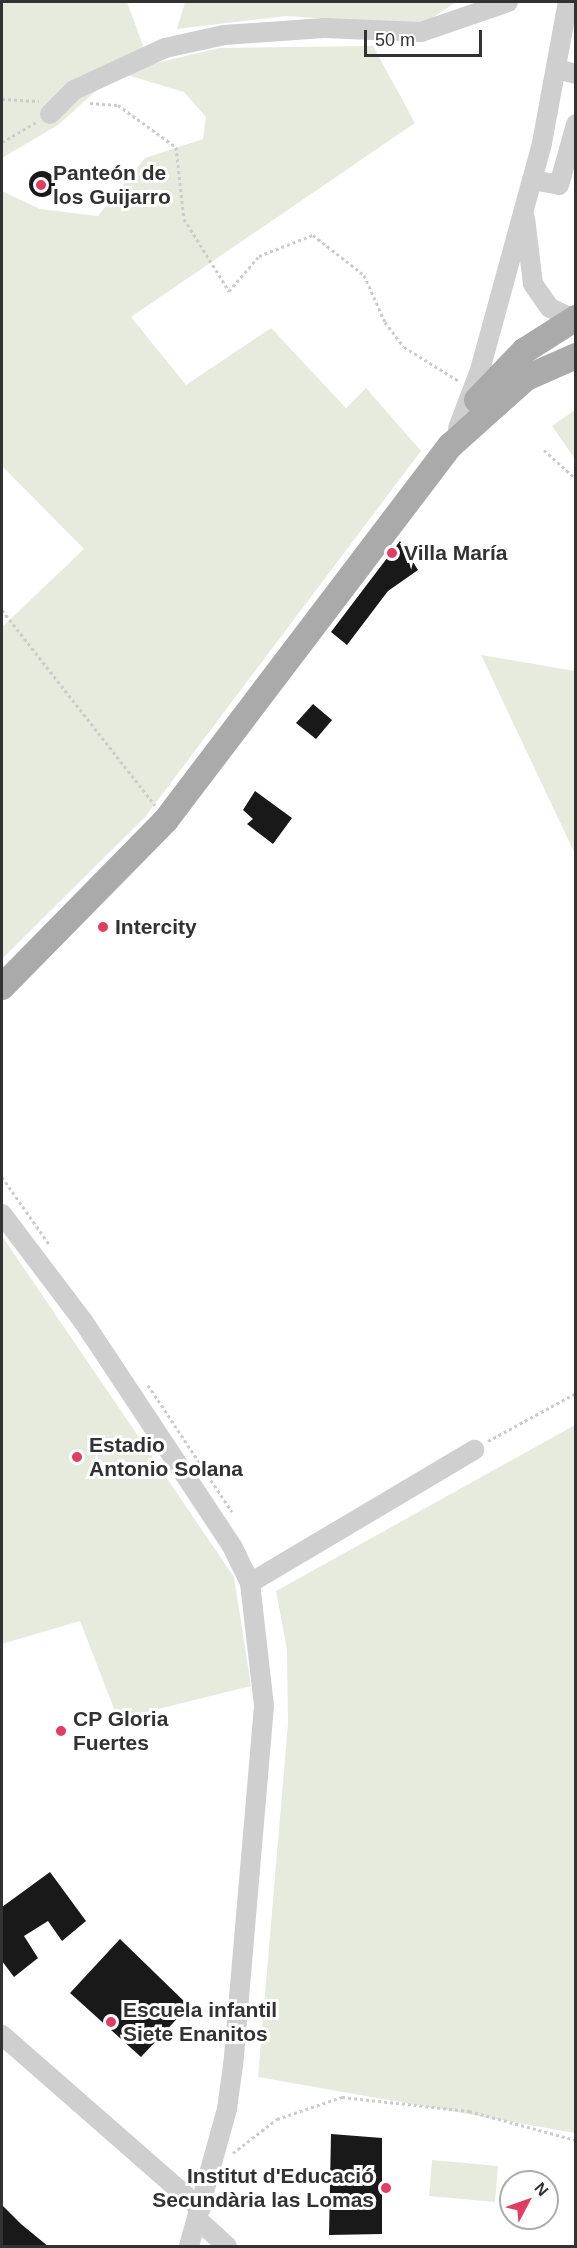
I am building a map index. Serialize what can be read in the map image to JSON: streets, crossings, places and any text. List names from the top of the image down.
{
  "places": [
    "Panteón de los Guijarro",
    "Villa María",
    "Intercity",
    "Estadio Antonio Solana",
    "CP Gloria Fuertes",
    "Escuela infantil Siete Enanitos",
    "Institut d'Educació Secundària las Lomas"
  ],
  "scale_bar": "50 m",
  "north": "top right"
}
